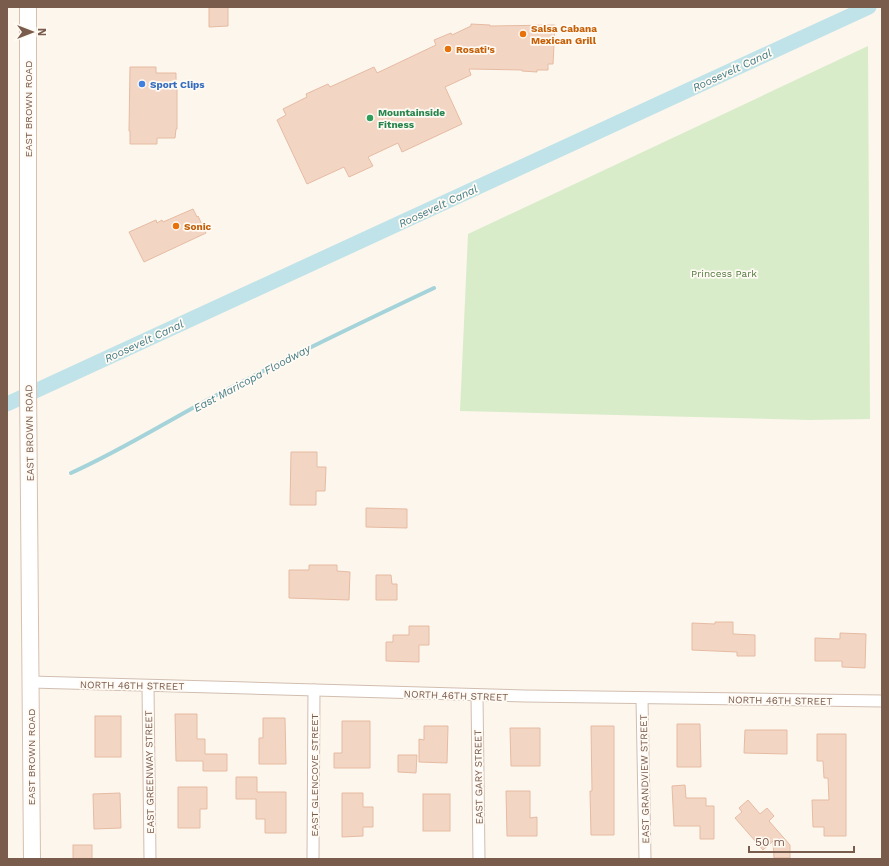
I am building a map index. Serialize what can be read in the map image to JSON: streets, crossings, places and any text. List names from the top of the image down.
{
  "streets": {
    "main road": ["EAST BROWN ROAD"],
    "street": [
      "NORTH 46TH STREET",
      "EAST GREENWAY STREET",
      "EAST GLENCOVE STREET",
      "EAST GARY STREET",
      "EAST GRANDVIEW STREET"
    ]
  },
  "crossings": [
    ["EAST BROWN ROAD", "NORTH 46TH STREET"],
    ["NORTH 46TH STREET", "EAST GREENWAY STREET"],
    ["NORTH 46TH STREET", "EAST GLENCOVE STREET"],
    ["NORTH 46TH STREET", "EAST GARY STREET"],
    ["NORTH 46TH STREET", "EAST GRANDVIEW STREET"]
  ],
  "water": ["Roosevelt Canal", "East Maricopa Floodway"],
  "parks": ["Princess Park"],
  "places": [
    "Salsa Cabana Mexican Grill",
    "Rosati's",
    "Sport Clips",
    "Mountainside Fitness",
    "Sonic"
  ],
  "scale_bar": "50 m",
  "north": "right"
}
